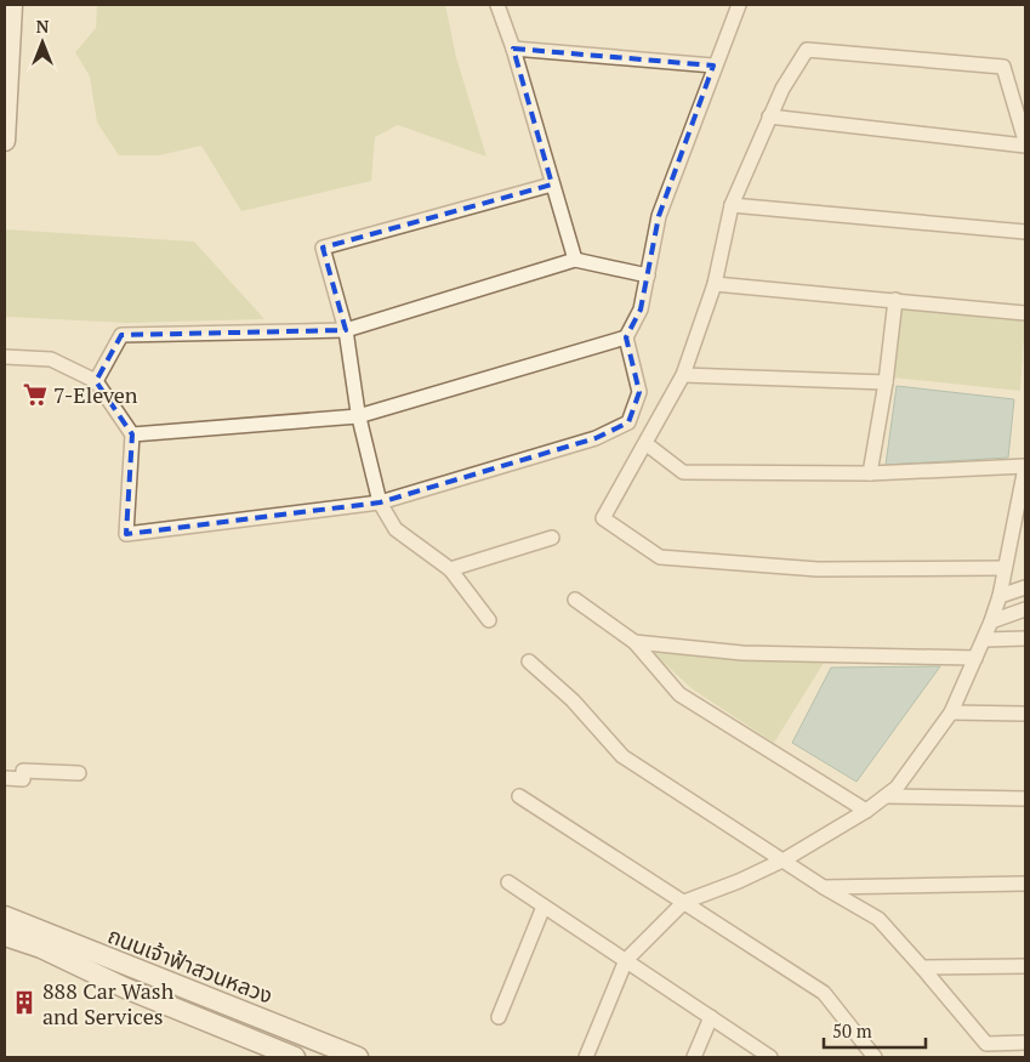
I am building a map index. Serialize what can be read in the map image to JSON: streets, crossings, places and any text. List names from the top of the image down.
{
  "streets": {
    "main road": ["ถนนเจ้าฟ้าสวนหลวง"]
  },
  "places": {
    "supermarket": ["7-Eleven"],
    "building": ["888 Car Wash and Services"]
  },
  "scale_bar": "50 m",
  "north": "top"
}
